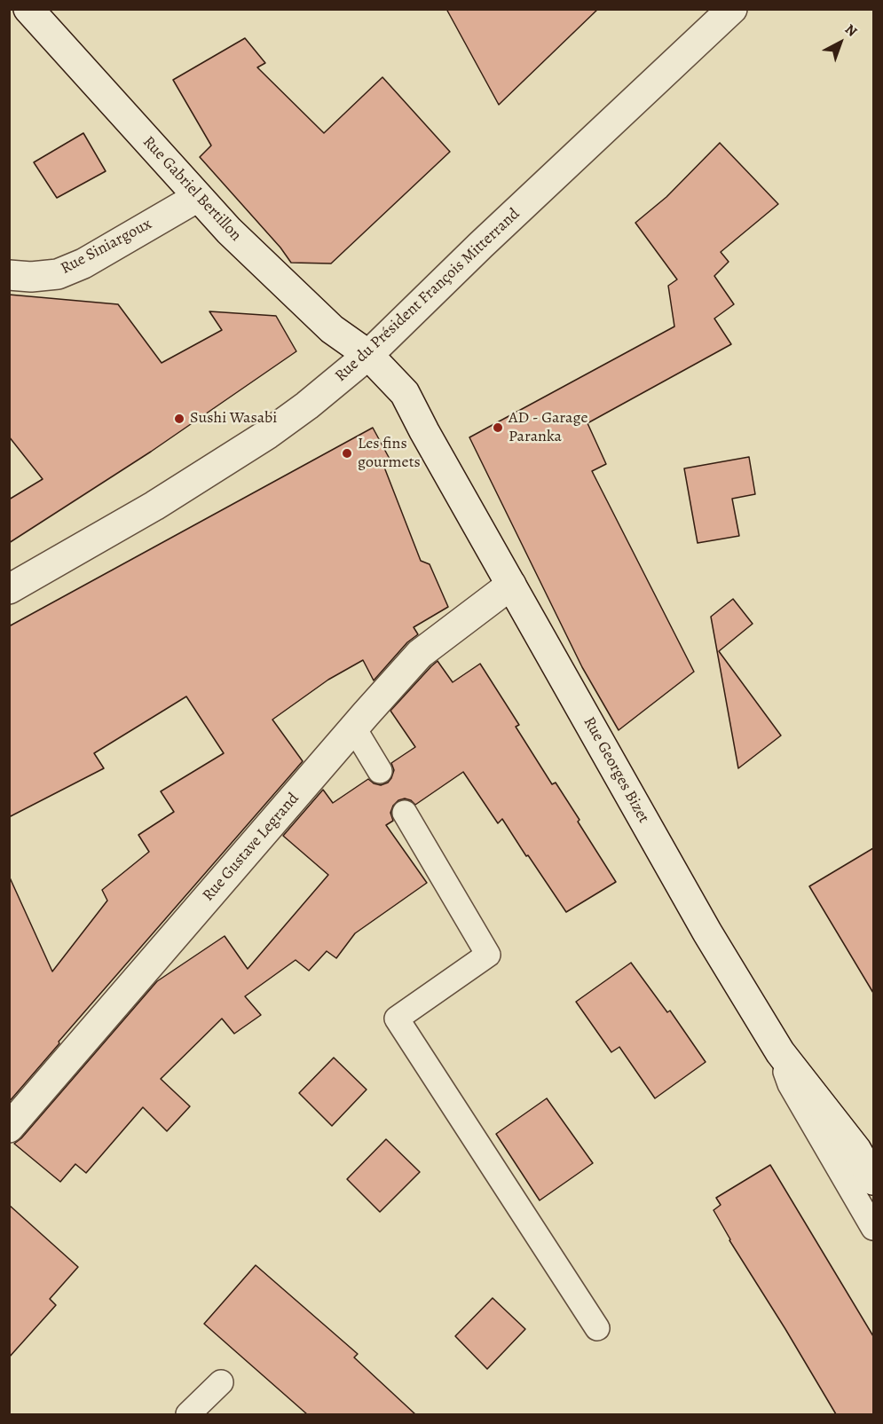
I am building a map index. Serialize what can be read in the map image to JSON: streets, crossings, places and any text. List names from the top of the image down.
{
  "streets": {
    "street": [
      "Rue Gabriel Bertillon",
      "Rue Siniargoux",
      "Rue du Président François Mitterrand",
      "Rue Georges Bizet",
      "Rue Gustave Legrand"
    ]
  },
  "crossings": [
    ["Rue Gabriel Bertillon", "Rue Siniargoux"],
    ["Rue Gabriel Bertillon", "Rue du Président François Mitterrand"],
    ["Rue Gabriel Bertillon", "Rue Georges Bizet"],
    ["Rue du Président François Mitterrand", "Rue Georges Bizet"],
    ["Rue Georges Bizet", "Rue Gustave Legrand"]
  ],
  "places": ["Sushi Wasabi", "AD - Garage Paranka", "Les fins gourmets"],
  "north": "top right"
}
